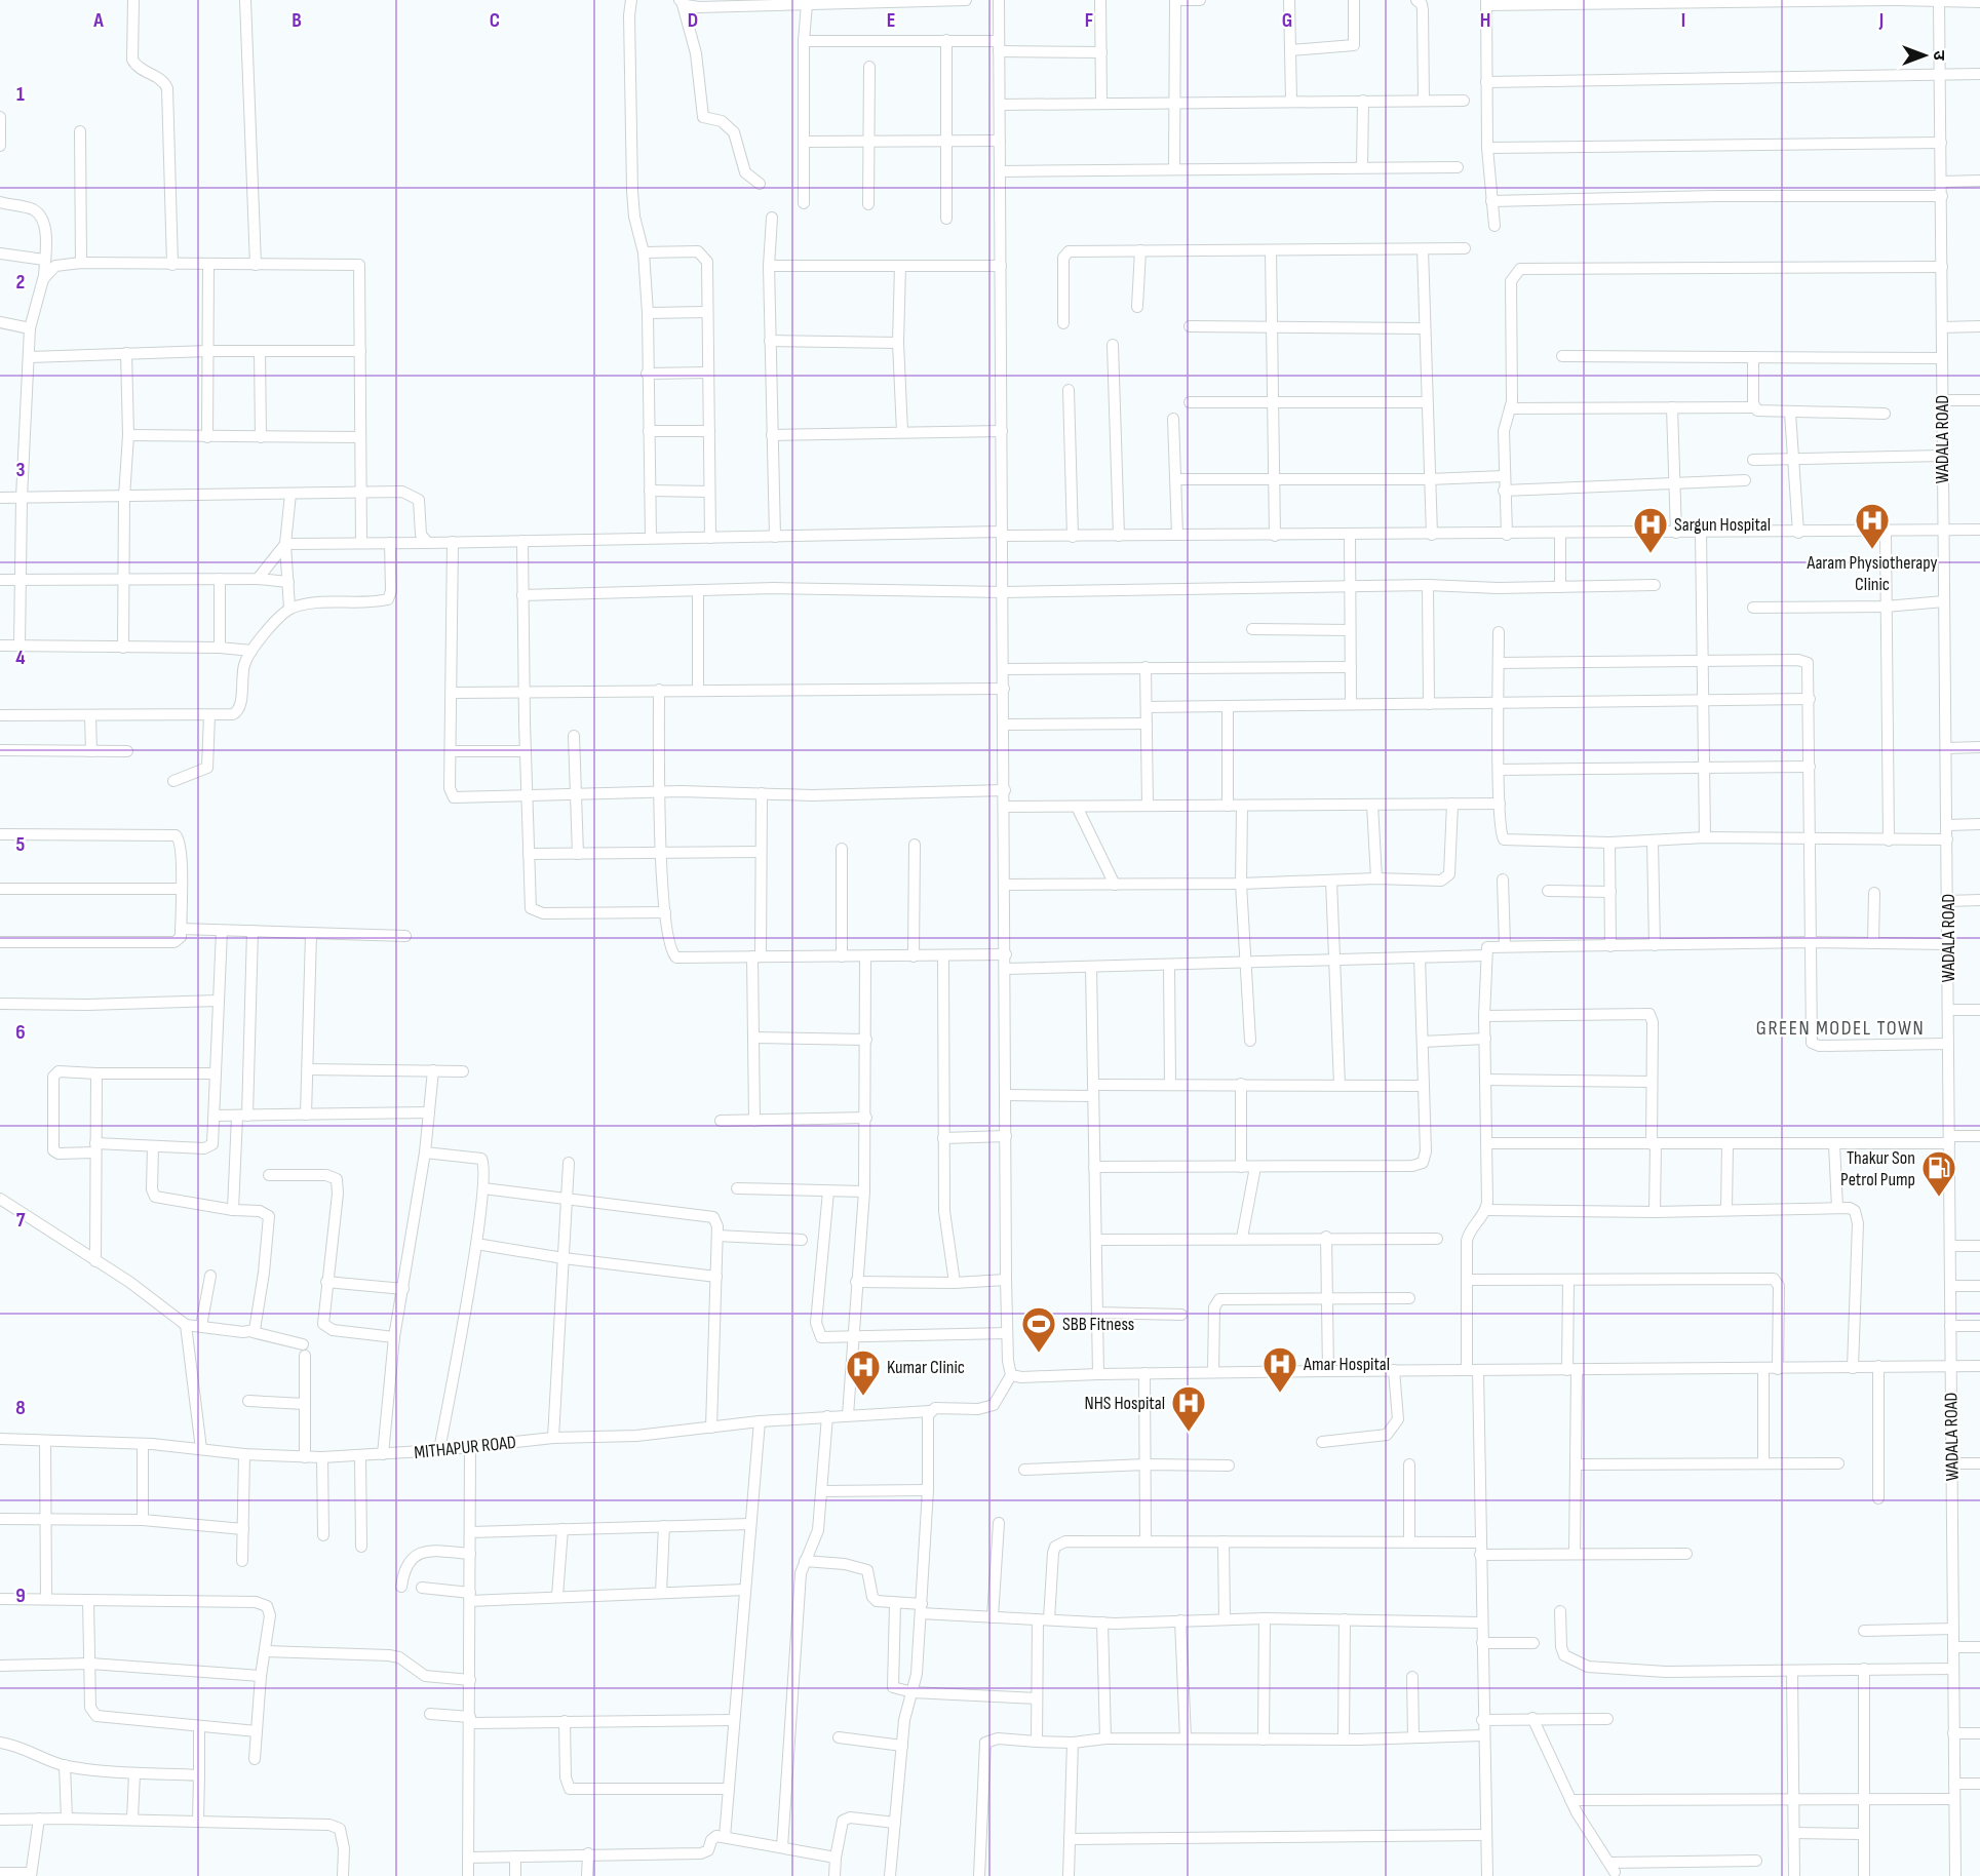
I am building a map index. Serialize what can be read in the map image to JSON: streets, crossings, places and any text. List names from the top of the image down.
{
  "streets": {
    "street": ["WADALA ROAD", "MITHAPUR ROAD"]
  },
  "districts": ["GREEN MODEL TOWN"],
  "places": {
    "hospital": [
      "Aaram Physiotherapy Clinic",
      "Sargun Hospital",
      "Amar Hospital",
      "Kumar Clinic",
      "NHS Hospital"
    ],
    "fuel station": ["Thakur Son Petrol Pump"],
    "sports": ["SBB Fitness"]
  },
  "north": "right",
  "grid": {
    "columns": [
      "A",
      "B",
      "C",
      "D",
      "E",
      "F",
      "G",
      "H",
      "I",
      "J"
    ],
    "rows": [
      "1",
      "2",
      "3",
      "4",
      "5",
      "6",
      "7",
      "8",
      "9"
    ]
  }
}
